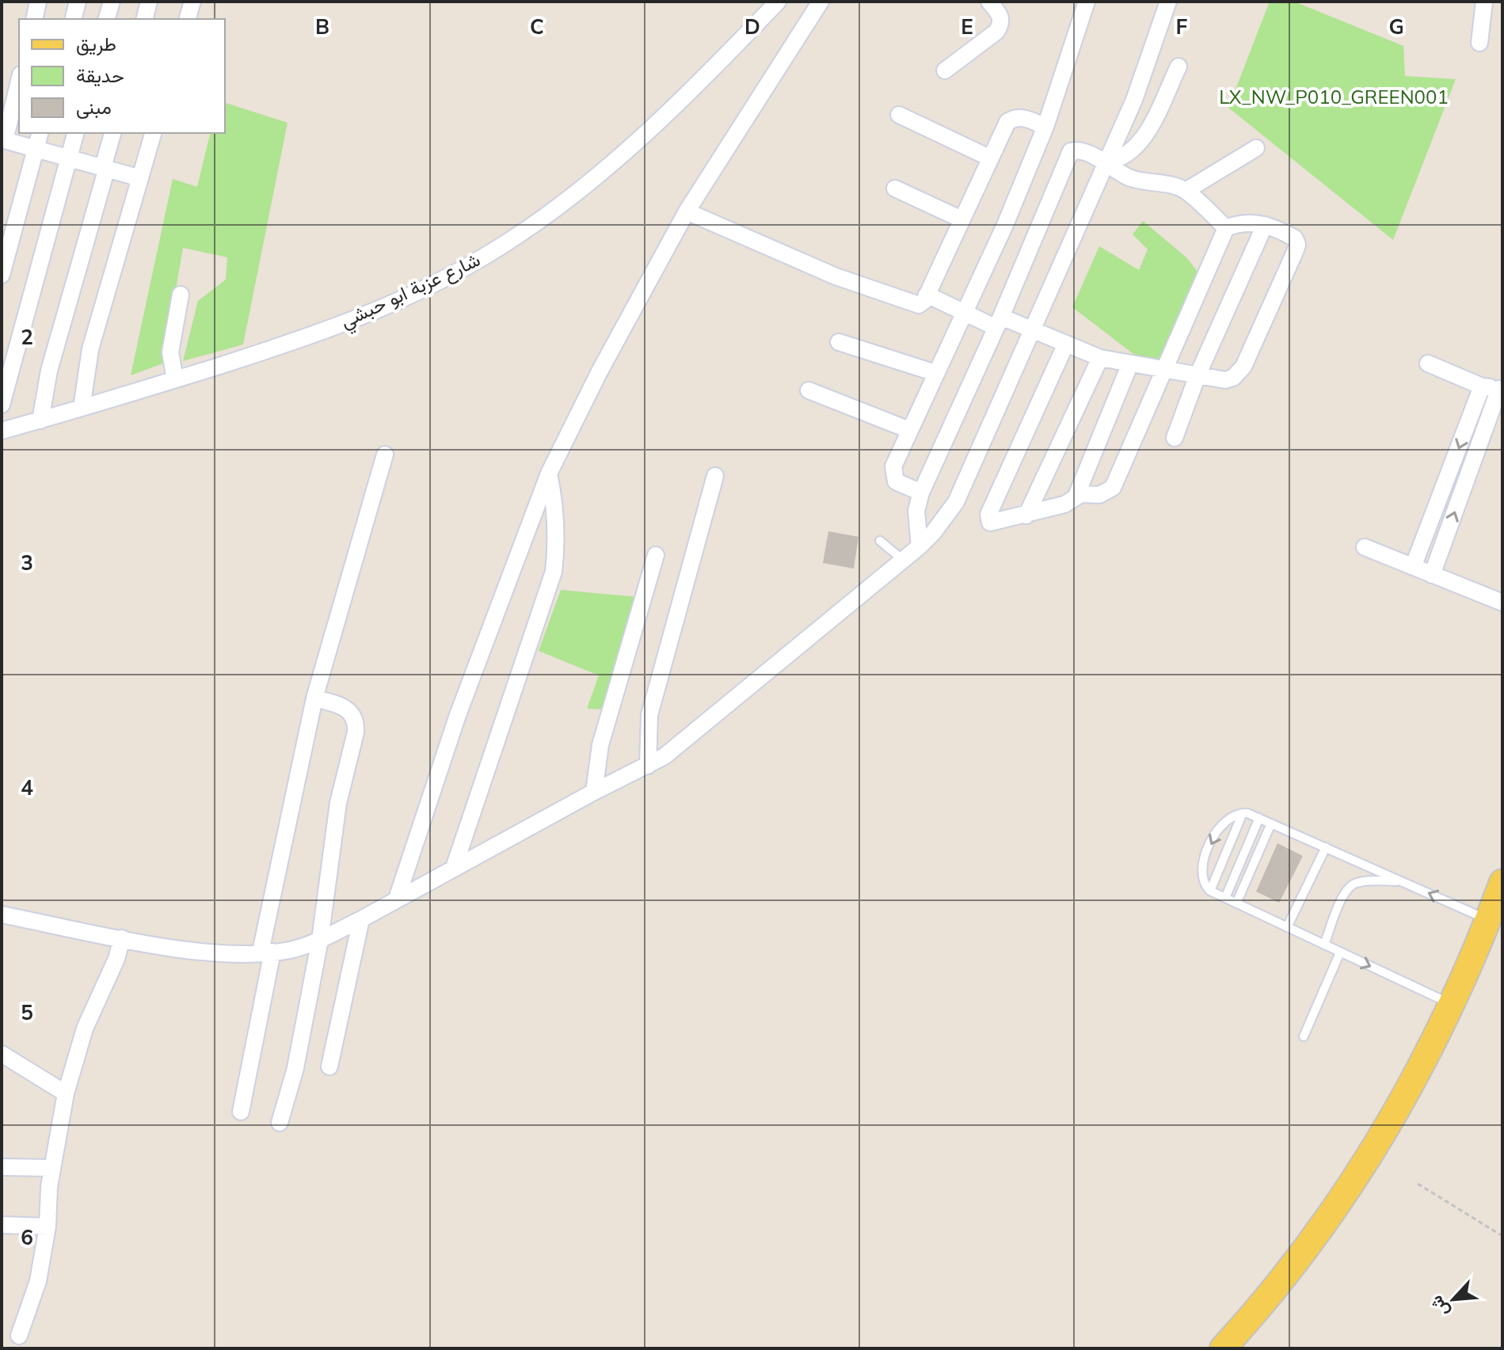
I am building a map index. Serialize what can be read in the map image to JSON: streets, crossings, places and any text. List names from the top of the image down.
{
  "streets": {
    "street": ["شارع عزبة ابو حبشي"]
  },
  "parks": ["LX_NW_P010_GREEN001"],
  "legend": ["طريق", "حديقة", "مبنى"],
  "north": "bottom left",
  "grid": {
    "columns": [
      "B",
      "C",
      "D",
      "E",
      "F",
      "G"
    ],
    "rows": [
      "2",
      "3",
      "4",
      "5",
      "6"
    ]
  }
}
